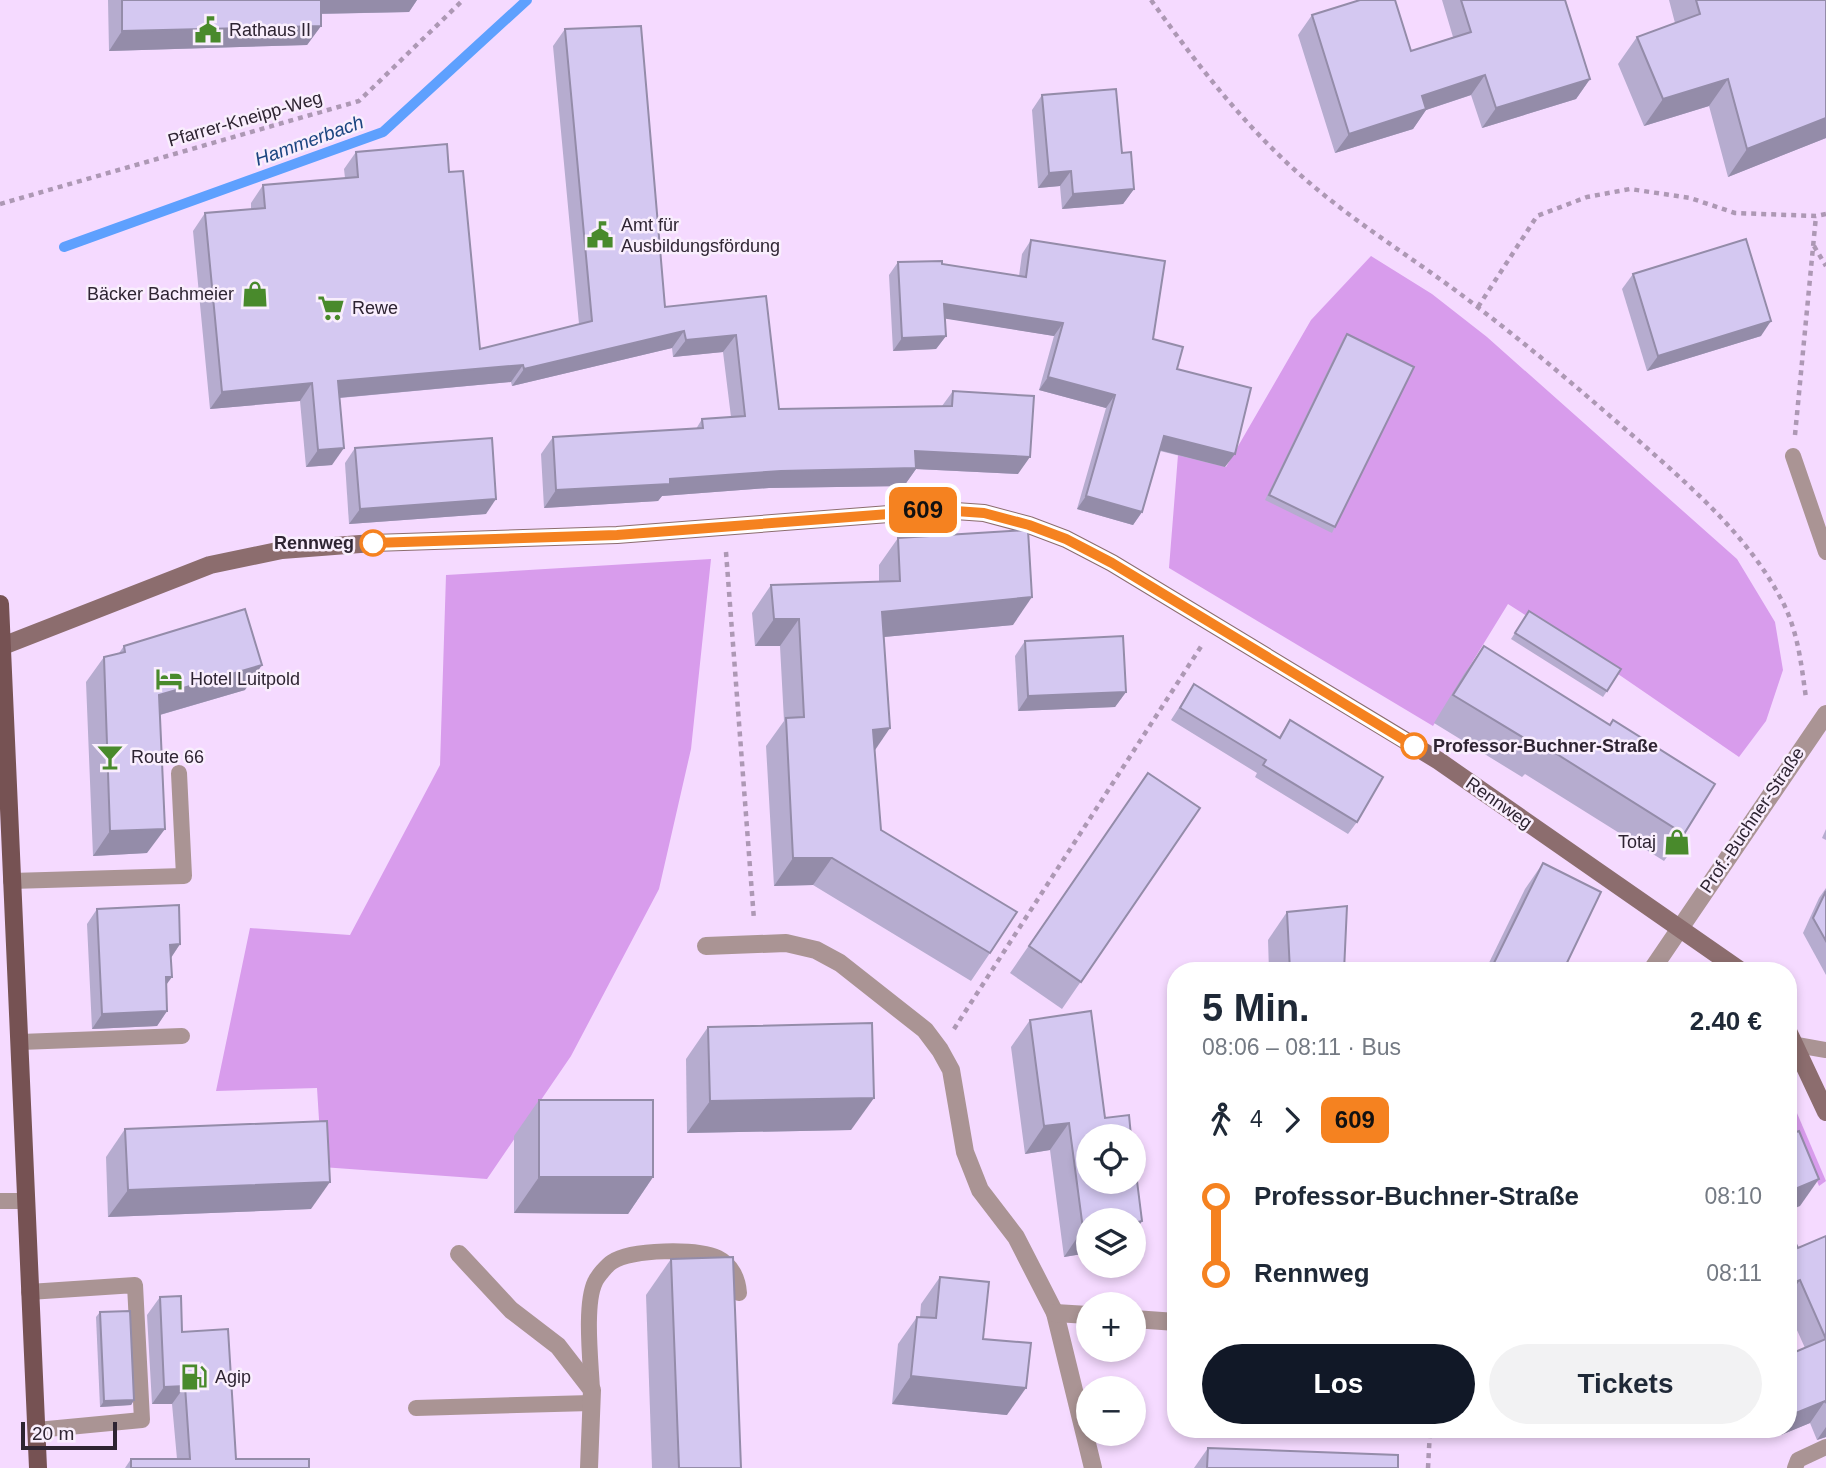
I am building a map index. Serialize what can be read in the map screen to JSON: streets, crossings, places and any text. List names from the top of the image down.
{
  "streets": {
    "main road": ["Rennweg"],
    "street": ["Prof.-Buchner-Straße"],
    "path": ["Pfarrer-Kneipp-Weg"]
  },
  "crossings": [
    ["Rennweg", "Prof.-Buchner-Straße"]
  ],
  "water": ["Hammerbach"],
  "places": {
    "public building": ["Rathaus II", "Amt für Ausbildungsfördung"],
    "shop": ["Bäcker Bachmeier", "Totaj"],
    "supermarket": ["Rewe"],
    "other": ["Rennweg", "Professor-Buchner-Straße"],
    "hotel": ["Hotel Luitpold"],
    "bar": ["Route 66"],
    "fuel station": ["Agip"]
  },
  "lines": ["bus line 609"],
  "scale_bar": "20 m",
  "page": {
    "on_map": "609",
    "heading": ["5 Min.", "08:06 – 08:11 · Bus", "2.40 €"],
    "legs": ["4", "609"],
    "map_buttons": ["+", "−"],
    "list": [
      {
        "name": "Professor-Buchner-Straße",
        "value": "08:10"
      },
      {
        "name": "Rennweg",
        "value": "08:11"
      }
    ],
    "buttons": ["Los", "Tickets"],
    "scale": "20 m"
  }
}
